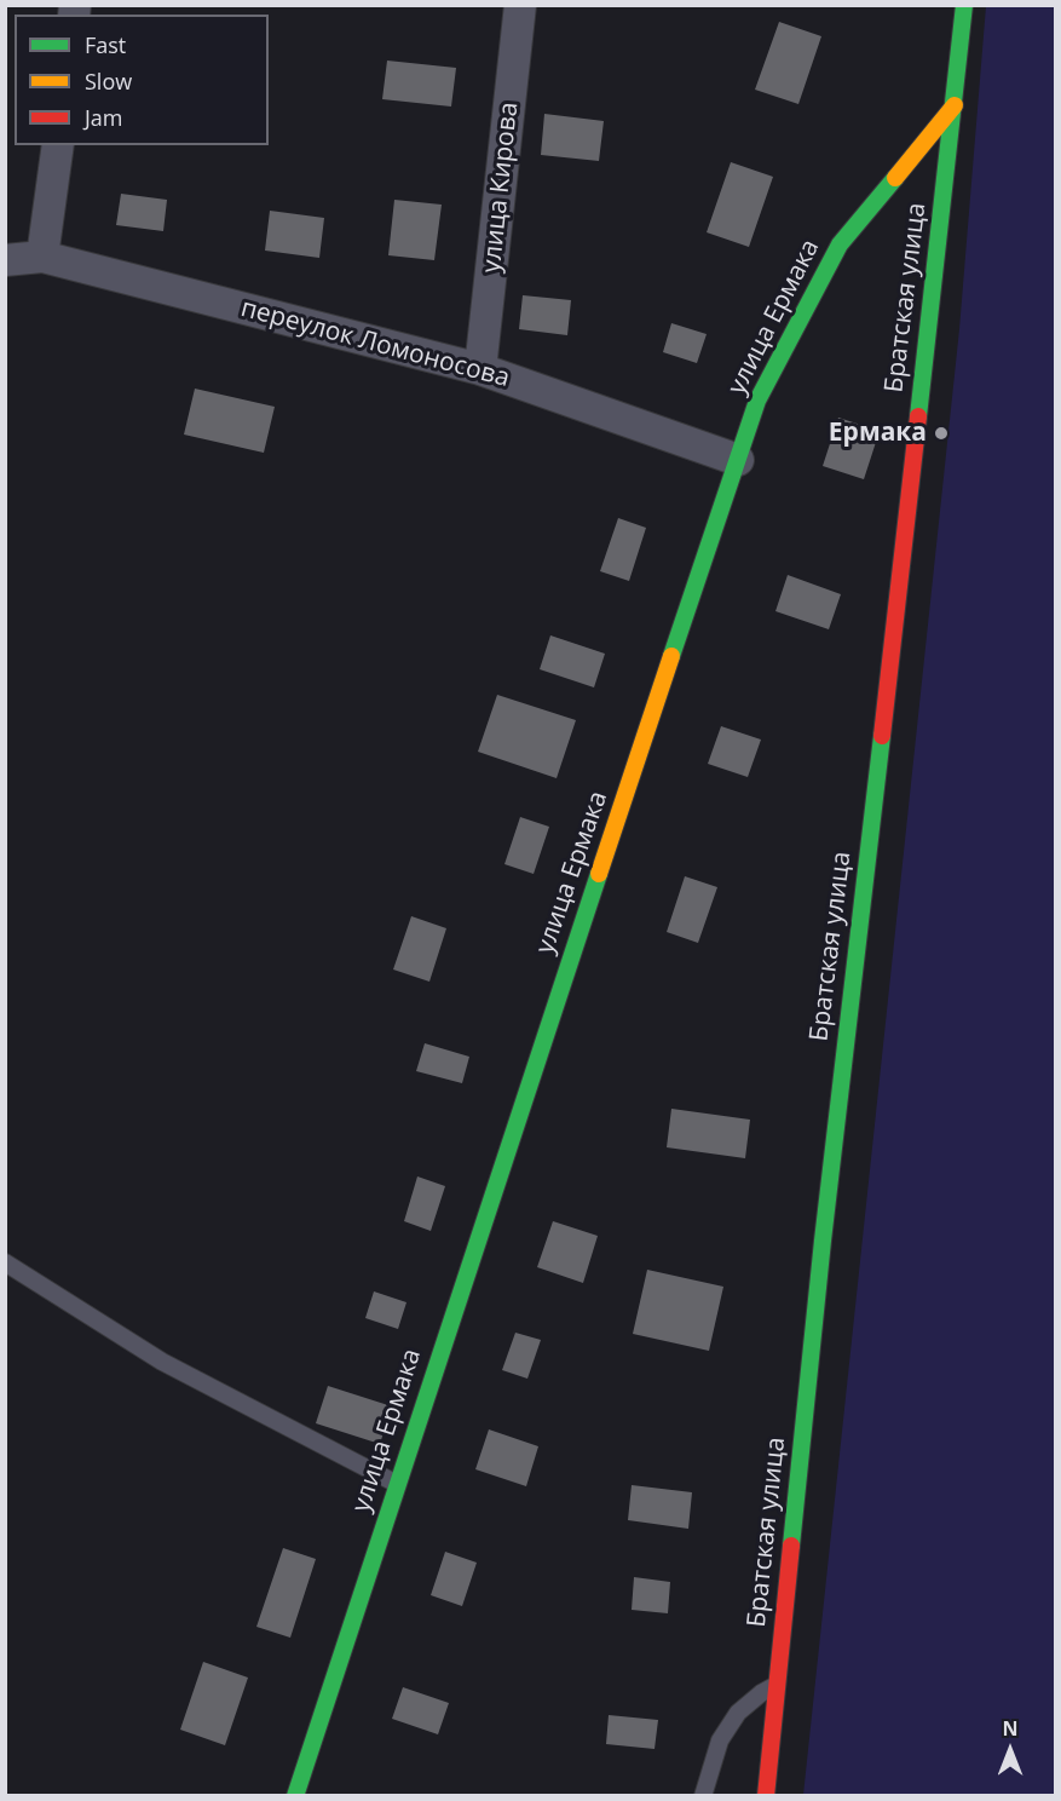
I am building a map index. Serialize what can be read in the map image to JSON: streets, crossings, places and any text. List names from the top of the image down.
{
  "streets": {
    "street": [
      "улица Кирова",
      "Братская улица",
      "улица Ермака",
      "переулок Ломоносова"
    ]
  },
  "crossings": [
    ["улица Кирова", "переулок Ломоносова"],
    ["Братская улица", "улица Ермака"],
    ["улица Ермака", "переулок Ломоносова"]
  ],
  "places": ["Ермака"],
  "legend": ["Fast", "Slow", "Jam"],
  "north": "top"
}
